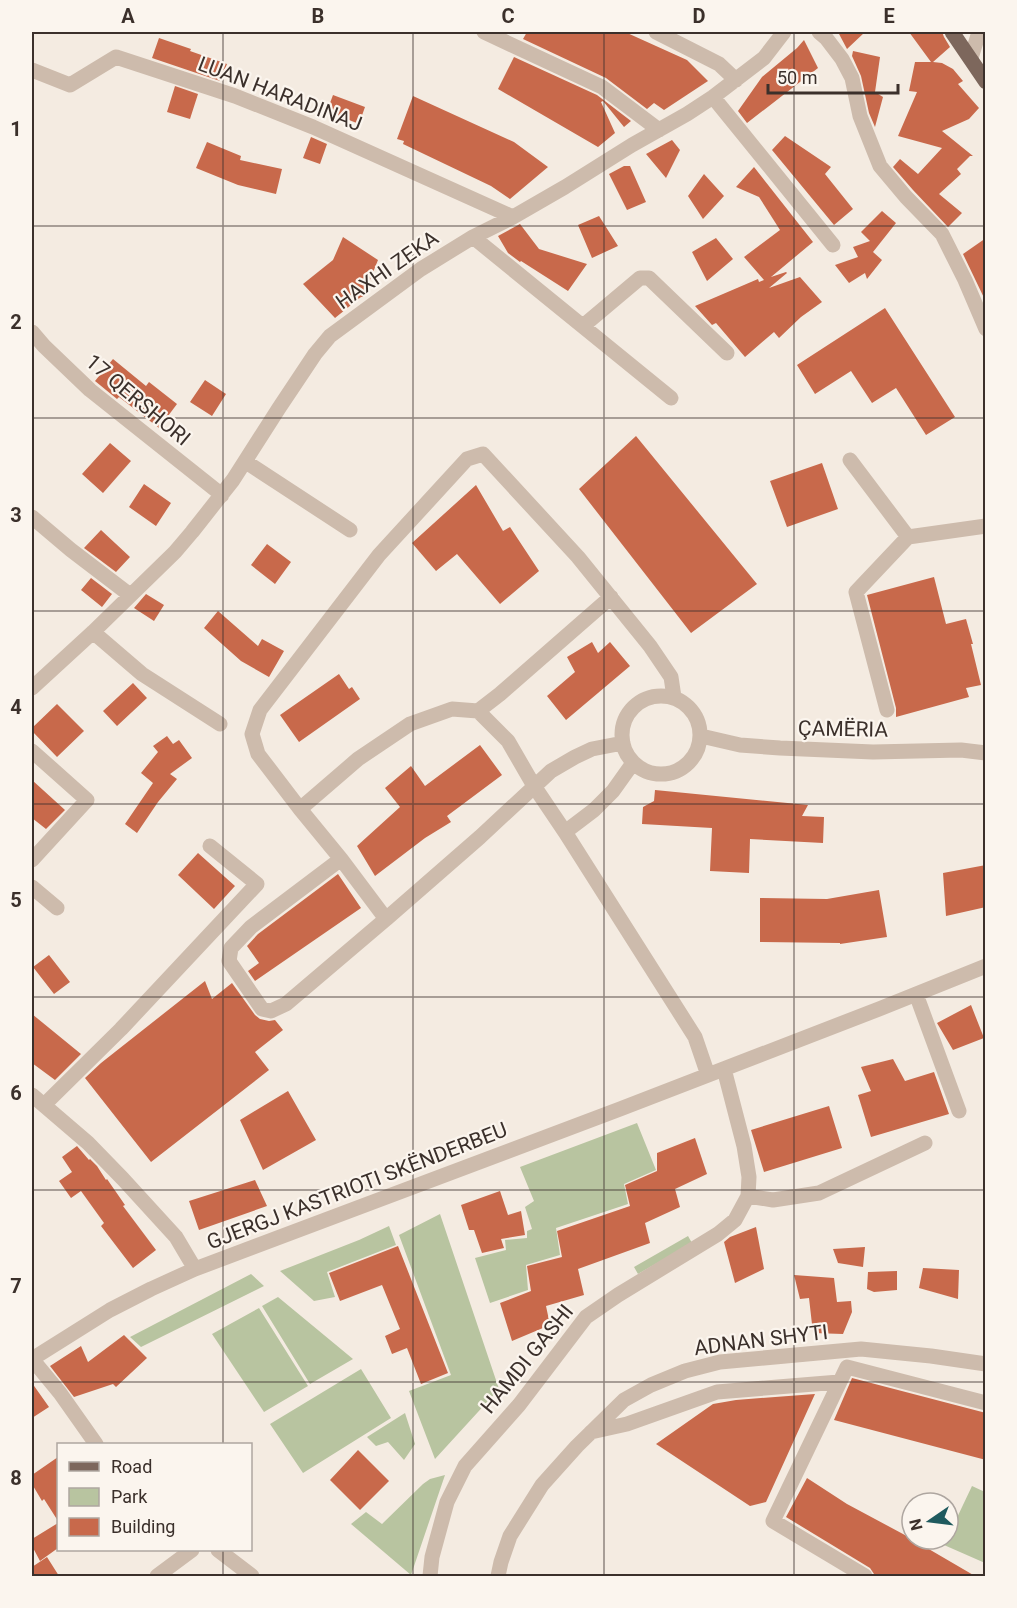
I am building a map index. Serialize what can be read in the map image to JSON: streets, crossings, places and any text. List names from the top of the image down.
{
  "streets": {
    "street": [
      "LUAN HARADINAJ",
      "HAXHI ZEKA",
      "17 QERSHORI",
      "ÇAMËRIA",
      "GJERGJ KASTRIOTI SKËNDERBEU",
      "ADNAN SHYTI",
      "HAMDI GASHI"
    ]
  },
  "crossings": [
    ["LUAN HARADINAJ", "HAXHI ZEKA"],
    ["HAXHI ZEKA", "17 QERSHORI"]
  ],
  "legend": ["Road", "Park", "Building"],
  "scale_bar": "50 m",
  "north": "left",
  "grid": {
    "columns": [
      "A",
      "B",
      "C",
      "D",
      "E"
    ],
    "rows": [
      "1",
      "2",
      "3",
      "4",
      "5",
      "6",
      "7",
      "8"
    ]
  }
}
